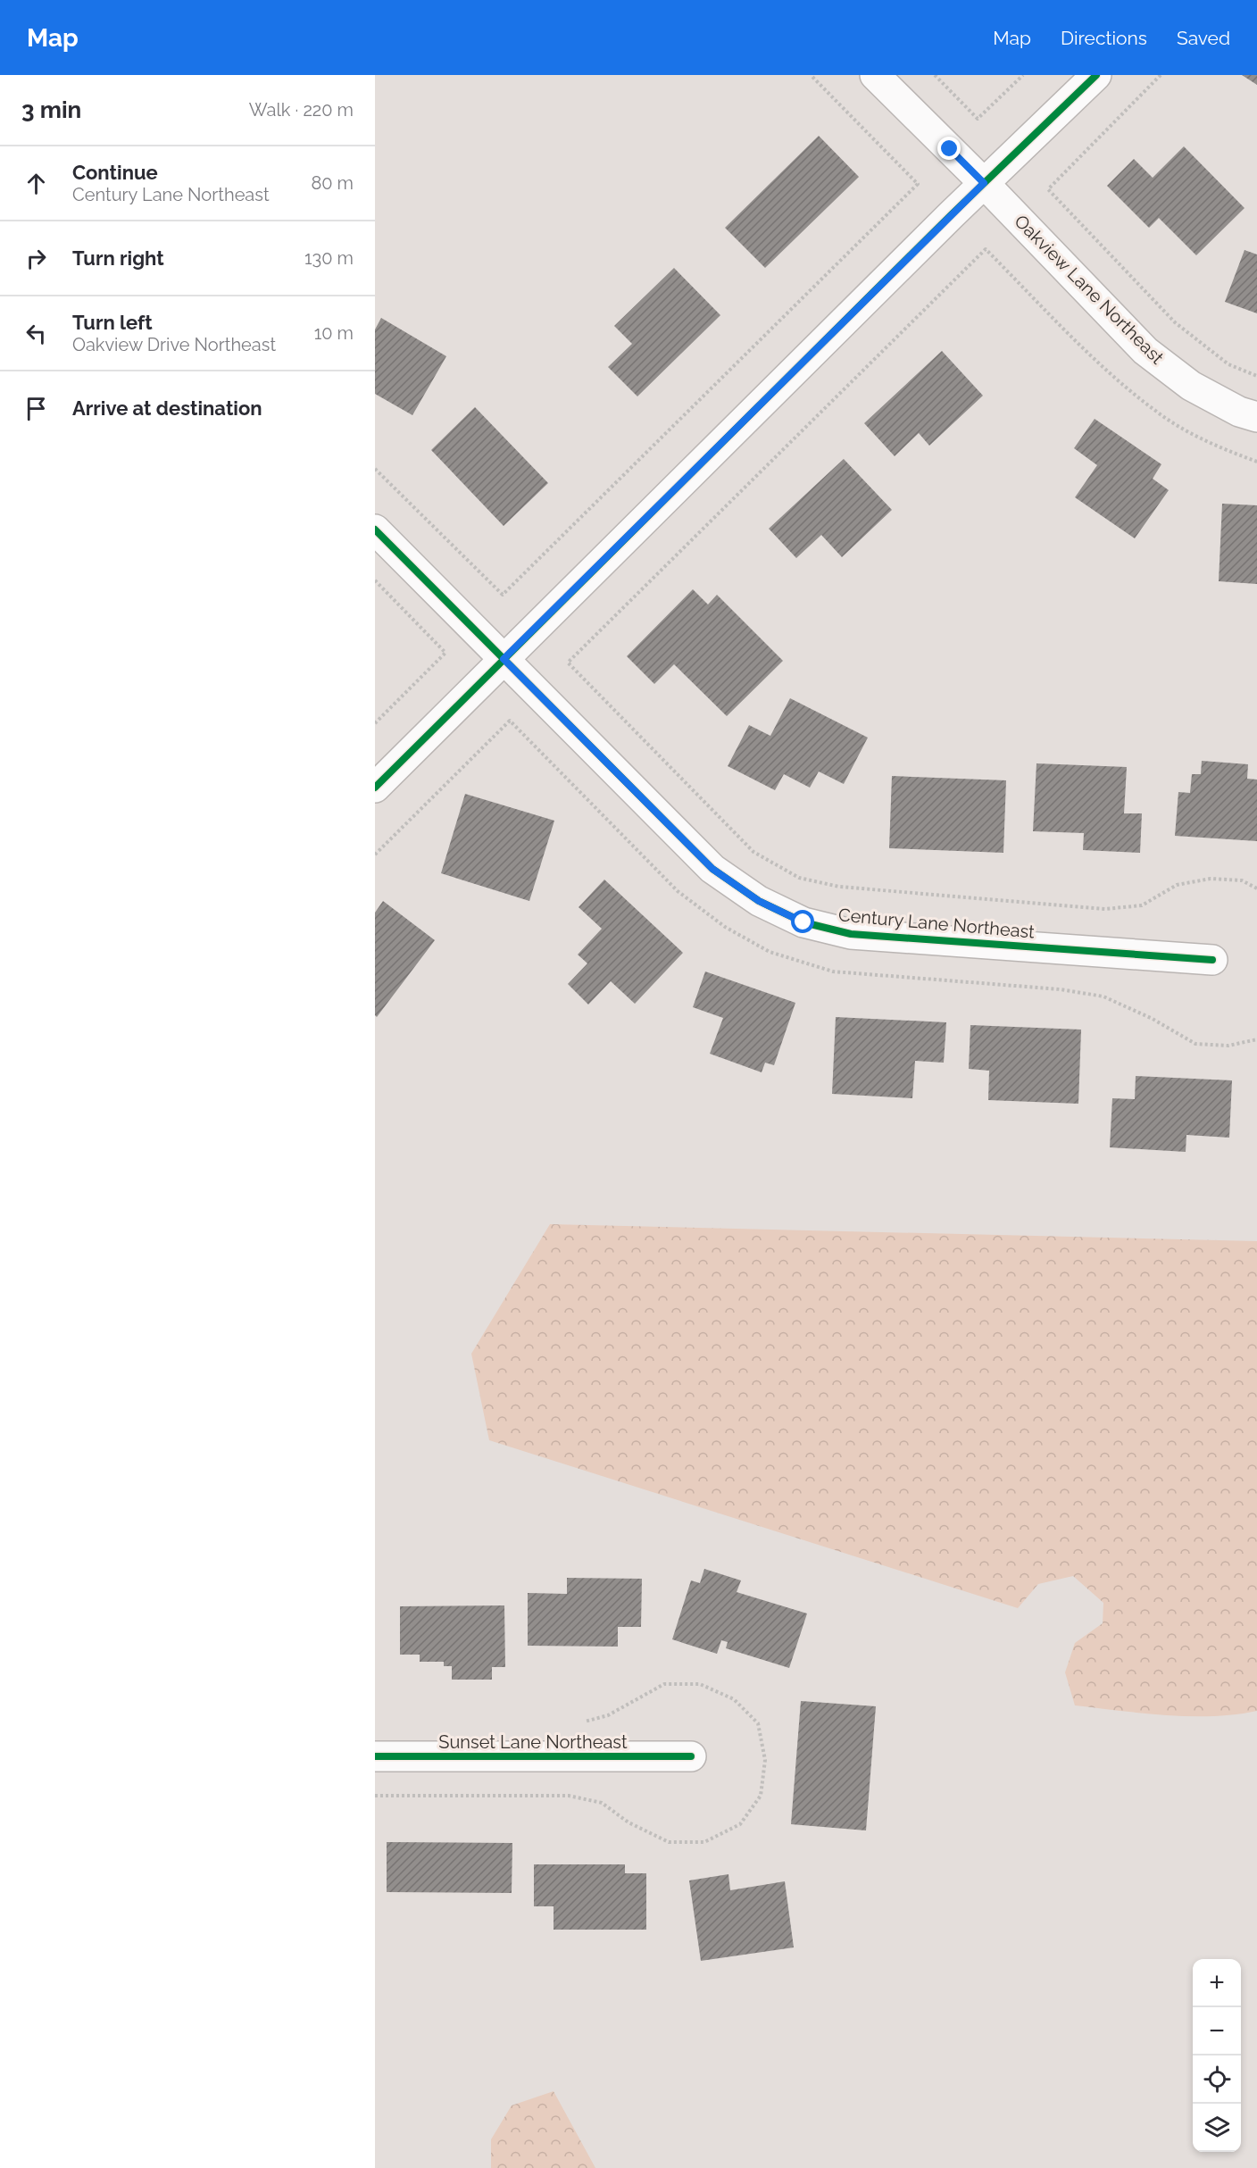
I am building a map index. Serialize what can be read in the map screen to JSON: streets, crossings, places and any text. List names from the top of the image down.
{
  "streets": {
    "street": ["Oakview Lane Northeast", "Century Lane Northeast", "Sunset Lane Northeast"]
  },
  "page": {
    "header": "Map",
    "nav": ["Map", "Directions", "Saved"],
    "heading": ["3 min", "Walk · 220 m"],
    "list": [
      ["Continue", "Century Lane Northeast", "80 m"],
      ["Turn right", "130 m"],
      ["Turn left", "Oakview Drive Northeast", "10 m"],
      "Arrive at destination"
    ],
    "map_buttons": ["+", "−"]
  }
}
